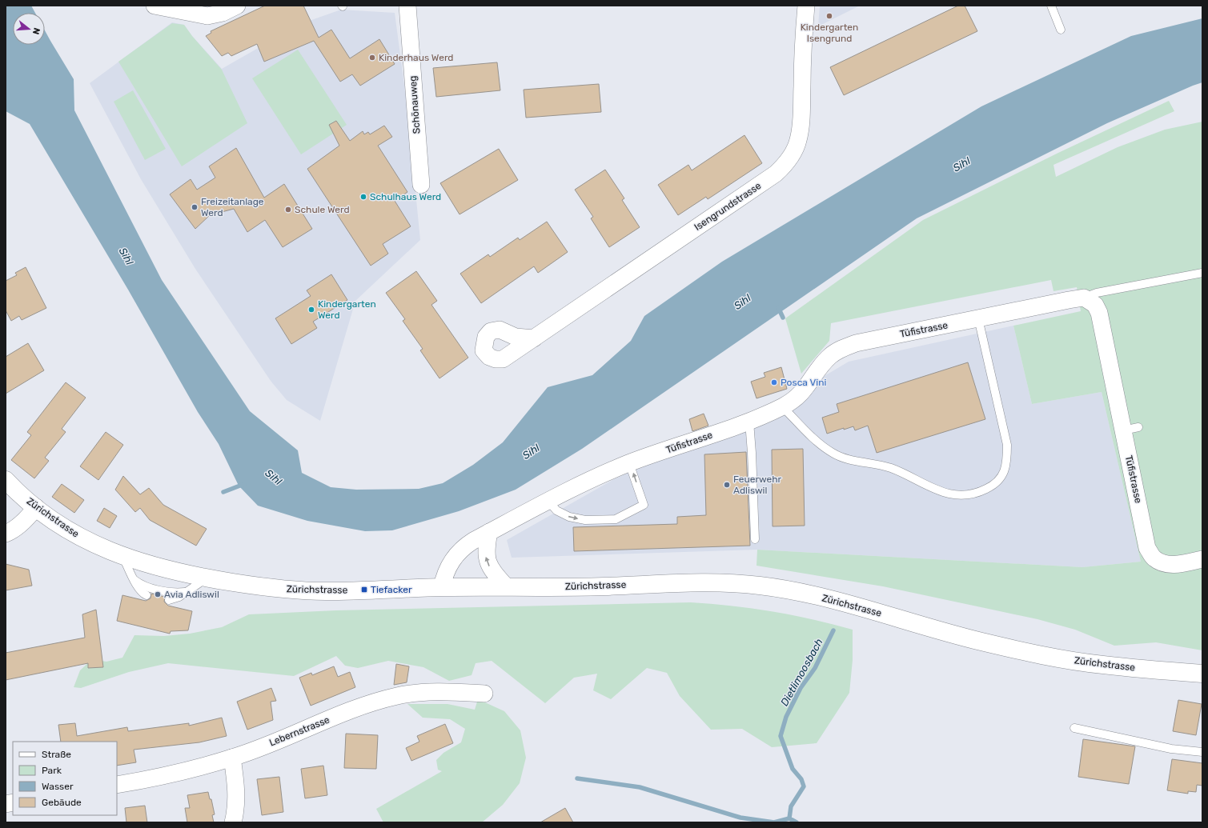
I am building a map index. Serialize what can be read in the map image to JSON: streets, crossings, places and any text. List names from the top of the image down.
{
  "streets": {
    "main road": ["Zürichstrasse"],
    "street": [
      "Schönauweg",
      "Isengrundstrasse",
      "Tüfistrasse",
      "Lebernstrasse"
    ]
  },
  "crossings": [
    ["Tüfistrasse", "Zürichstrasse"]
  ],
  "water": ["Sihl", "Dietlimoosbach"],
  "places": {
    "other": [
      "Kindergarten Isengrund",
      "Kinderhaus Werd",
      "Schulhaus Werd",
      "Freizeitanlage Werd",
      "Schule Werd",
      "Kindergarten Werd",
      "Posca Vini",
      "Feuerwehr Adliswil",
      "Avia Adliswil"
    ],
    "transit": ["Tiefacker"]
  },
  "legend": [
    "Straße",
    "Park",
    "Wasser",
    "Gebäude"
  ],
  "north": "right"
}
